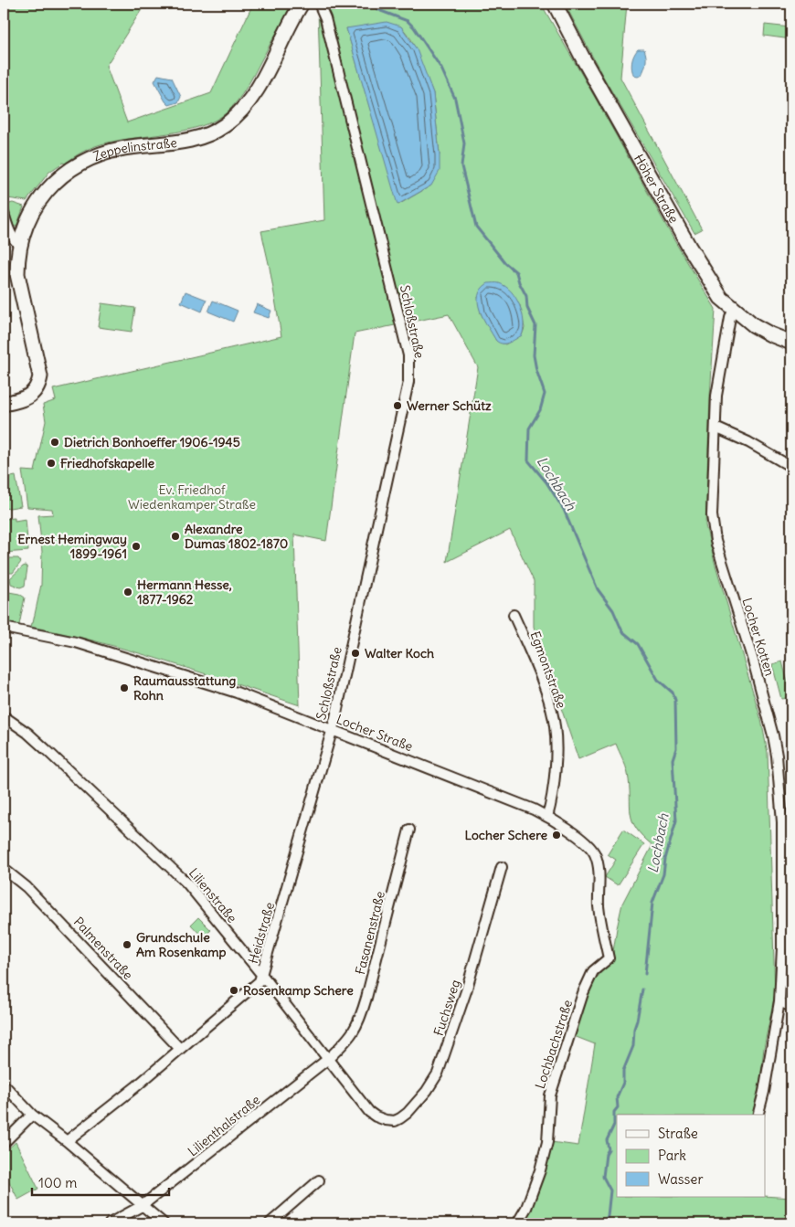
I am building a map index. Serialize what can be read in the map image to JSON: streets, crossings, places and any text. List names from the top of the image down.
{
  "streets": {
    "street": [
      "Zeppelinstraße",
      "Höher Straße",
      "Schloßstraße",
      "Locher Kotten",
      "Egmontstraße",
      "Locher Straße",
      "Lilienstraße",
      "Heidstraße",
      "Fasanenstraße",
      "Palmenstraße",
      "Fuchsweg",
      "Lochbachstraße",
      "Lilienthalstraße"
    ]
  },
  "crossings": [
    ["Höher Straße", "Locher Kotten"],
    ["Schloßstraße", "Locher Straße"],
    ["Schloßstraße", "Heidstraße"],
    ["Egmontstraße", "Locher Straße"],
    ["Locher Straße", "Heidstraße"],
    ["Locher Straße", "Lochbachstraße"],
    ["Lilienstraße", "Heidstraße"],
    ["Lilienstraße", "Fasanenstraße"],
    ["Lilienstraße", "Fuchsweg"],
    ["Lilienstraße", "Lilienthalstraße"],
    ["Heidstraße", "Palmenstraße"],
    ["Fasanenstraße", "Lilienthalstraße"]
  ],
  "water": ["Lochbach"],
  "parks": ["Ev. Friedhof Wiedenkamper Straße"],
  "places": [
    "Werner Schütz",
    "Dietrich Bonhoeffer 1906-1945",
    "Friedhofskapelle",
    "Alexandre Dumas 1802-1870",
    "Ernest Hemingway 1899-1961",
    "Hermann Hesse, 1877-1962",
    "Walter Koch",
    "Raumausstattung Rohn",
    "Locher Schere",
    "Grundschule Am Rosenkamp",
    "Rosenkamp Schere"
  ],
  "legend": ["Straße", "Park", "Wasser"],
  "scale_bar": "100 m"
}
